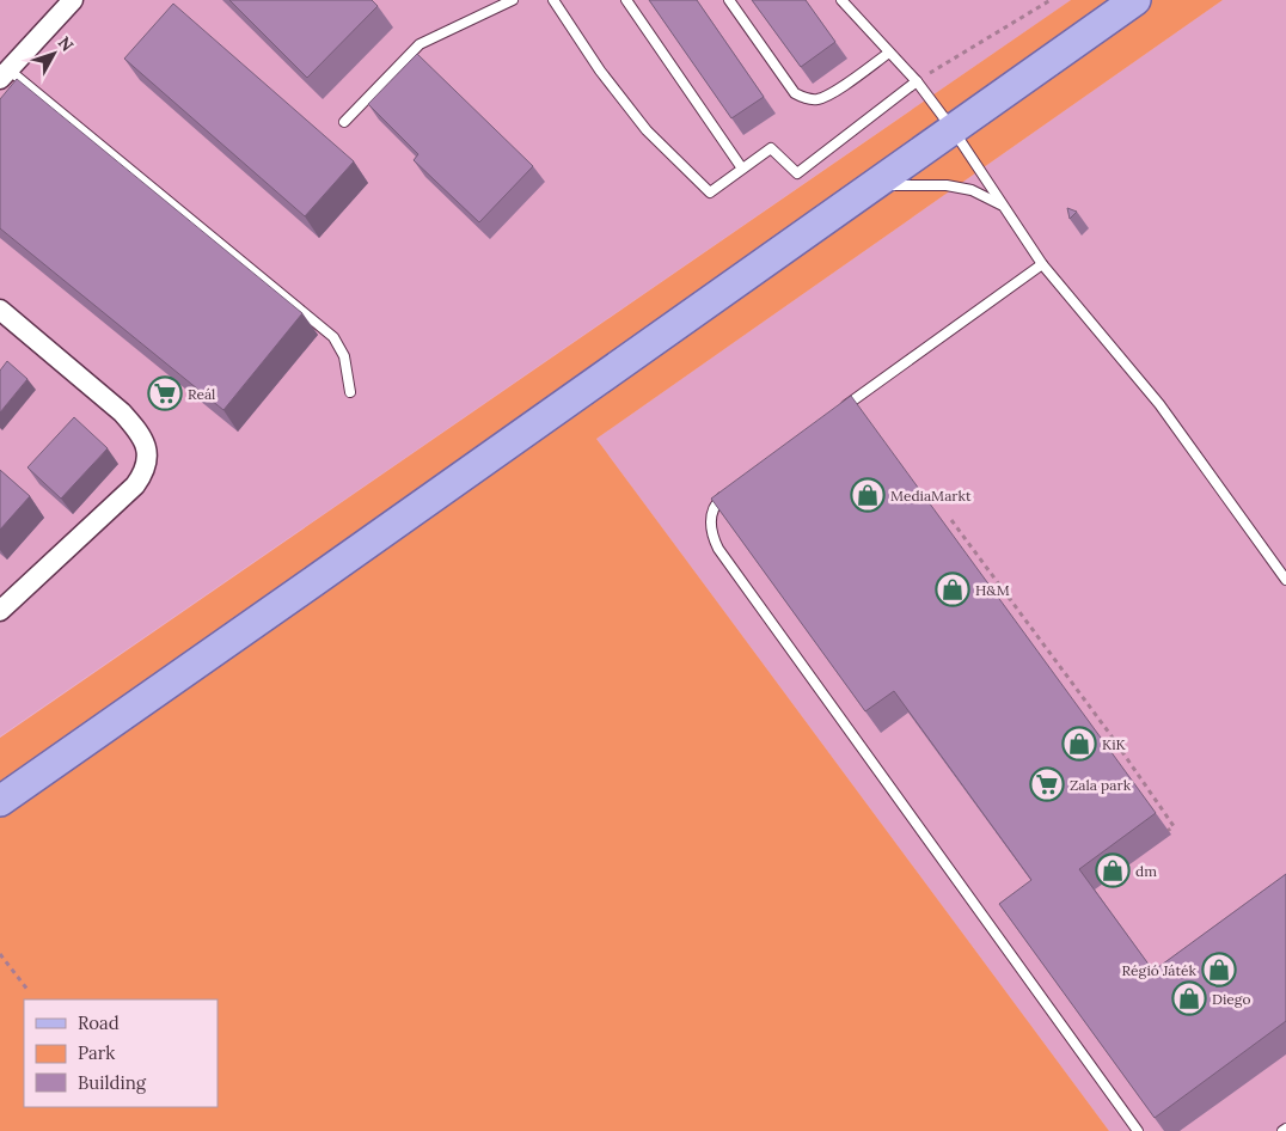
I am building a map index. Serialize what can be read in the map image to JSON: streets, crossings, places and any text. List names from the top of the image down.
{
  "places": {
    "supermarket": ["Reál", "Zala park"],
    "shop": [
      "MediaMarkt",
      "H&M",
      "KiK",
      "dm",
      "Régió Játék",
      "Diego"
    ]
  },
  "legend": ["Road", "Park", "Building"],
  "north": "top right"
}
